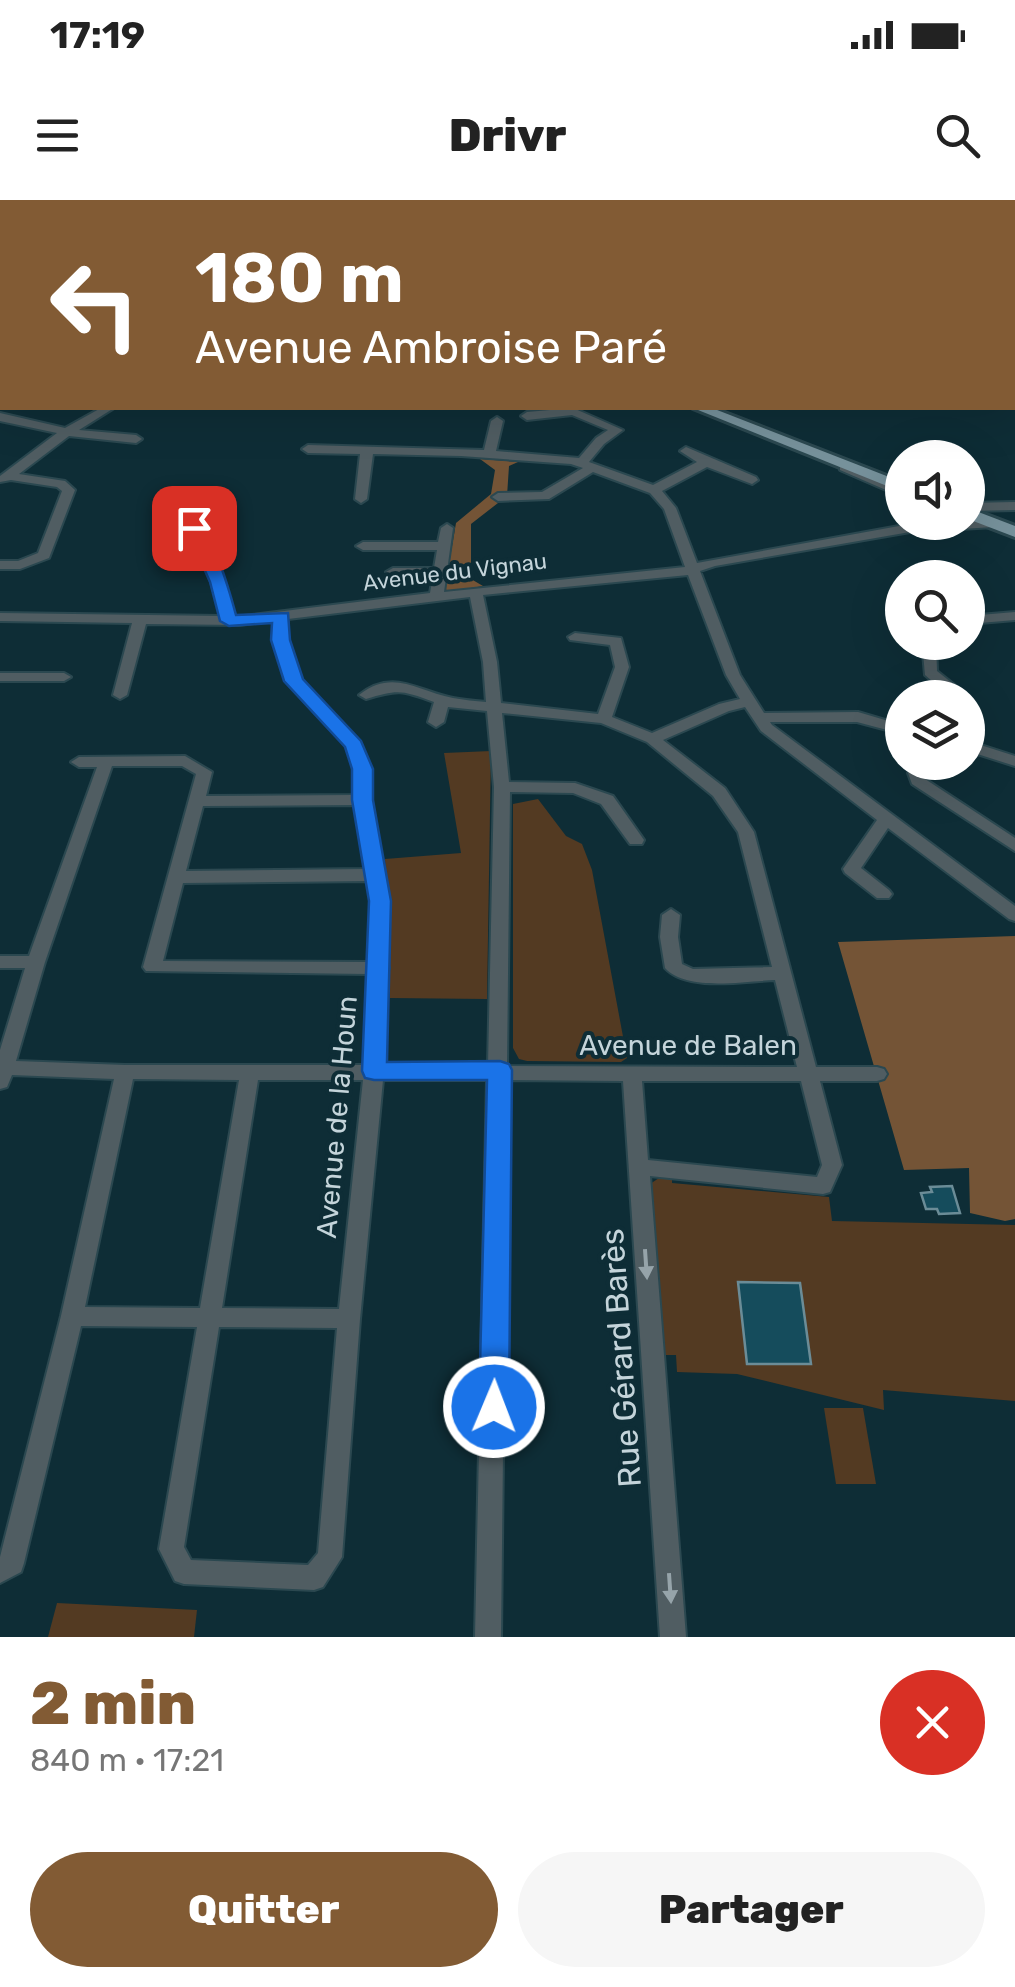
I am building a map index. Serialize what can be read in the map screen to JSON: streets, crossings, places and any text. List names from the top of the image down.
{
  "streets": {
    "street": [
      "Avenue du Vignau",
      "Avenue de Balen",
      "Avenue de la Houn",
      "Rue Gérard Barès"
    ]
  },
  "crossings": [
    ["Avenue du Vignau", "Avenue de la Houn"],
    ["Avenue de Balen", "Avenue de la Houn"],
    ["Avenue de Balen", "Rue Gérard Barès"]
  ],
  "page": {
    "status": "17:19",
    "header": "Drivr",
    "turn": ["180 m", "Avenue Ambroise Paré"],
    "heading": ["2 min", "840 m · 17:21"],
    "buttons": ["Quitter", "Partager"]
  }
}
